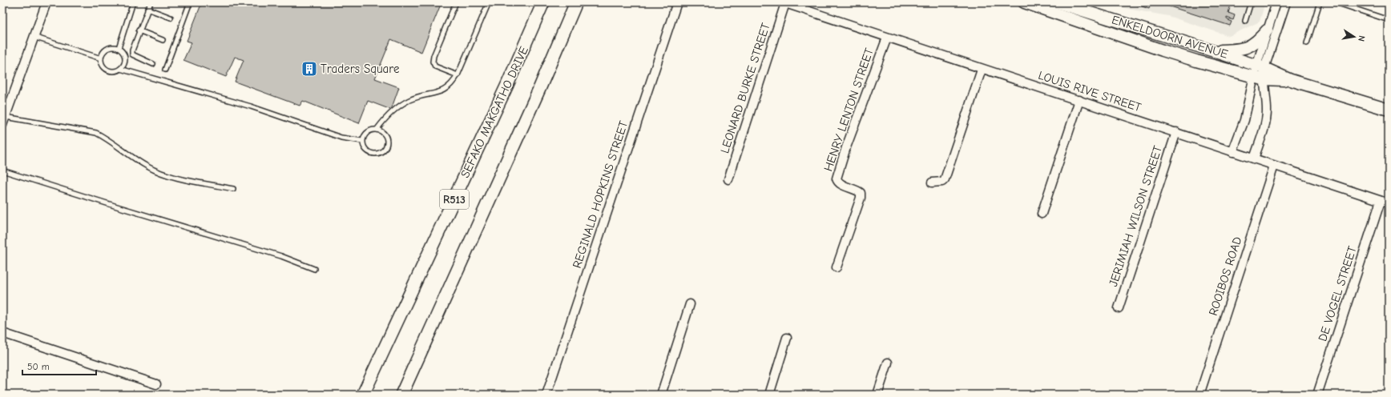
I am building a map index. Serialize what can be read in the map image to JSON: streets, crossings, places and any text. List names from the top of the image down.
{
  "streets": {
    "main road": ["SEFAKO MAKGATHO DRIVE", "R513"],
    "street": [
      "ENKELDOORN AVENUE",
      "LEONARD BURKE STREET",
      "LOUIS RIVE STREET",
      "HENRY LENTON STREET",
      "REGINALD HOPKINS STREET",
      "JERIMIAH WILSON STREET",
      "ROOIBOS ROAD",
      "DE VOGEL STREET"
    ]
  },
  "crossings": [
    ["LEONARD BURKE STREET", "LOUIS RIVE STREET"],
    ["LOUIS RIVE STREET", "HENRY LENTON STREET"],
    ["LOUIS RIVE STREET", "JERIMIAH WILSON STREET"],
    ["LOUIS RIVE STREET", "ROOIBOS ROAD"],
    ["LOUIS RIVE STREET", "DE VOGEL STREET"]
  ],
  "places": {
    "building": ["Traders Square"]
  },
  "scale_bar": "50 m",
  "north": "right"
}
